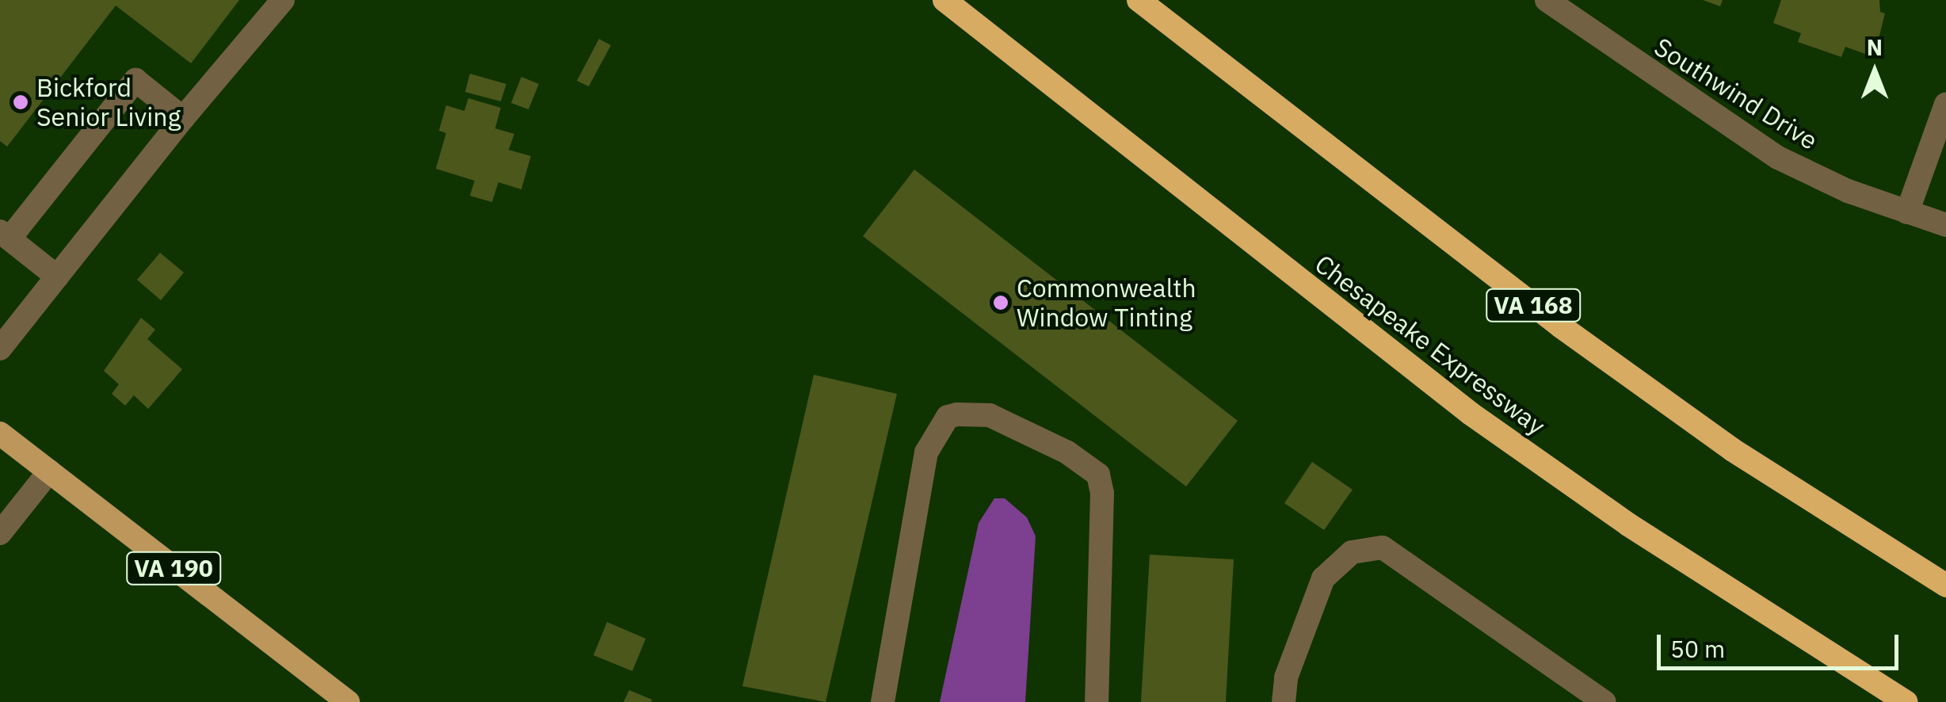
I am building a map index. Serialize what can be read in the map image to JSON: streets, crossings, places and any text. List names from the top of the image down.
{
  "streets": {
    "highway": ["VA 168", "Chesapeake Expressway"],
    "main road": ["VA 190"],
    "street": ["Southwind Drive"]
  },
  "places": ["Bickford Senior Living", "Commonwealth Window Tinting"],
  "scale_bar": "50 m",
  "north": "top"
}
